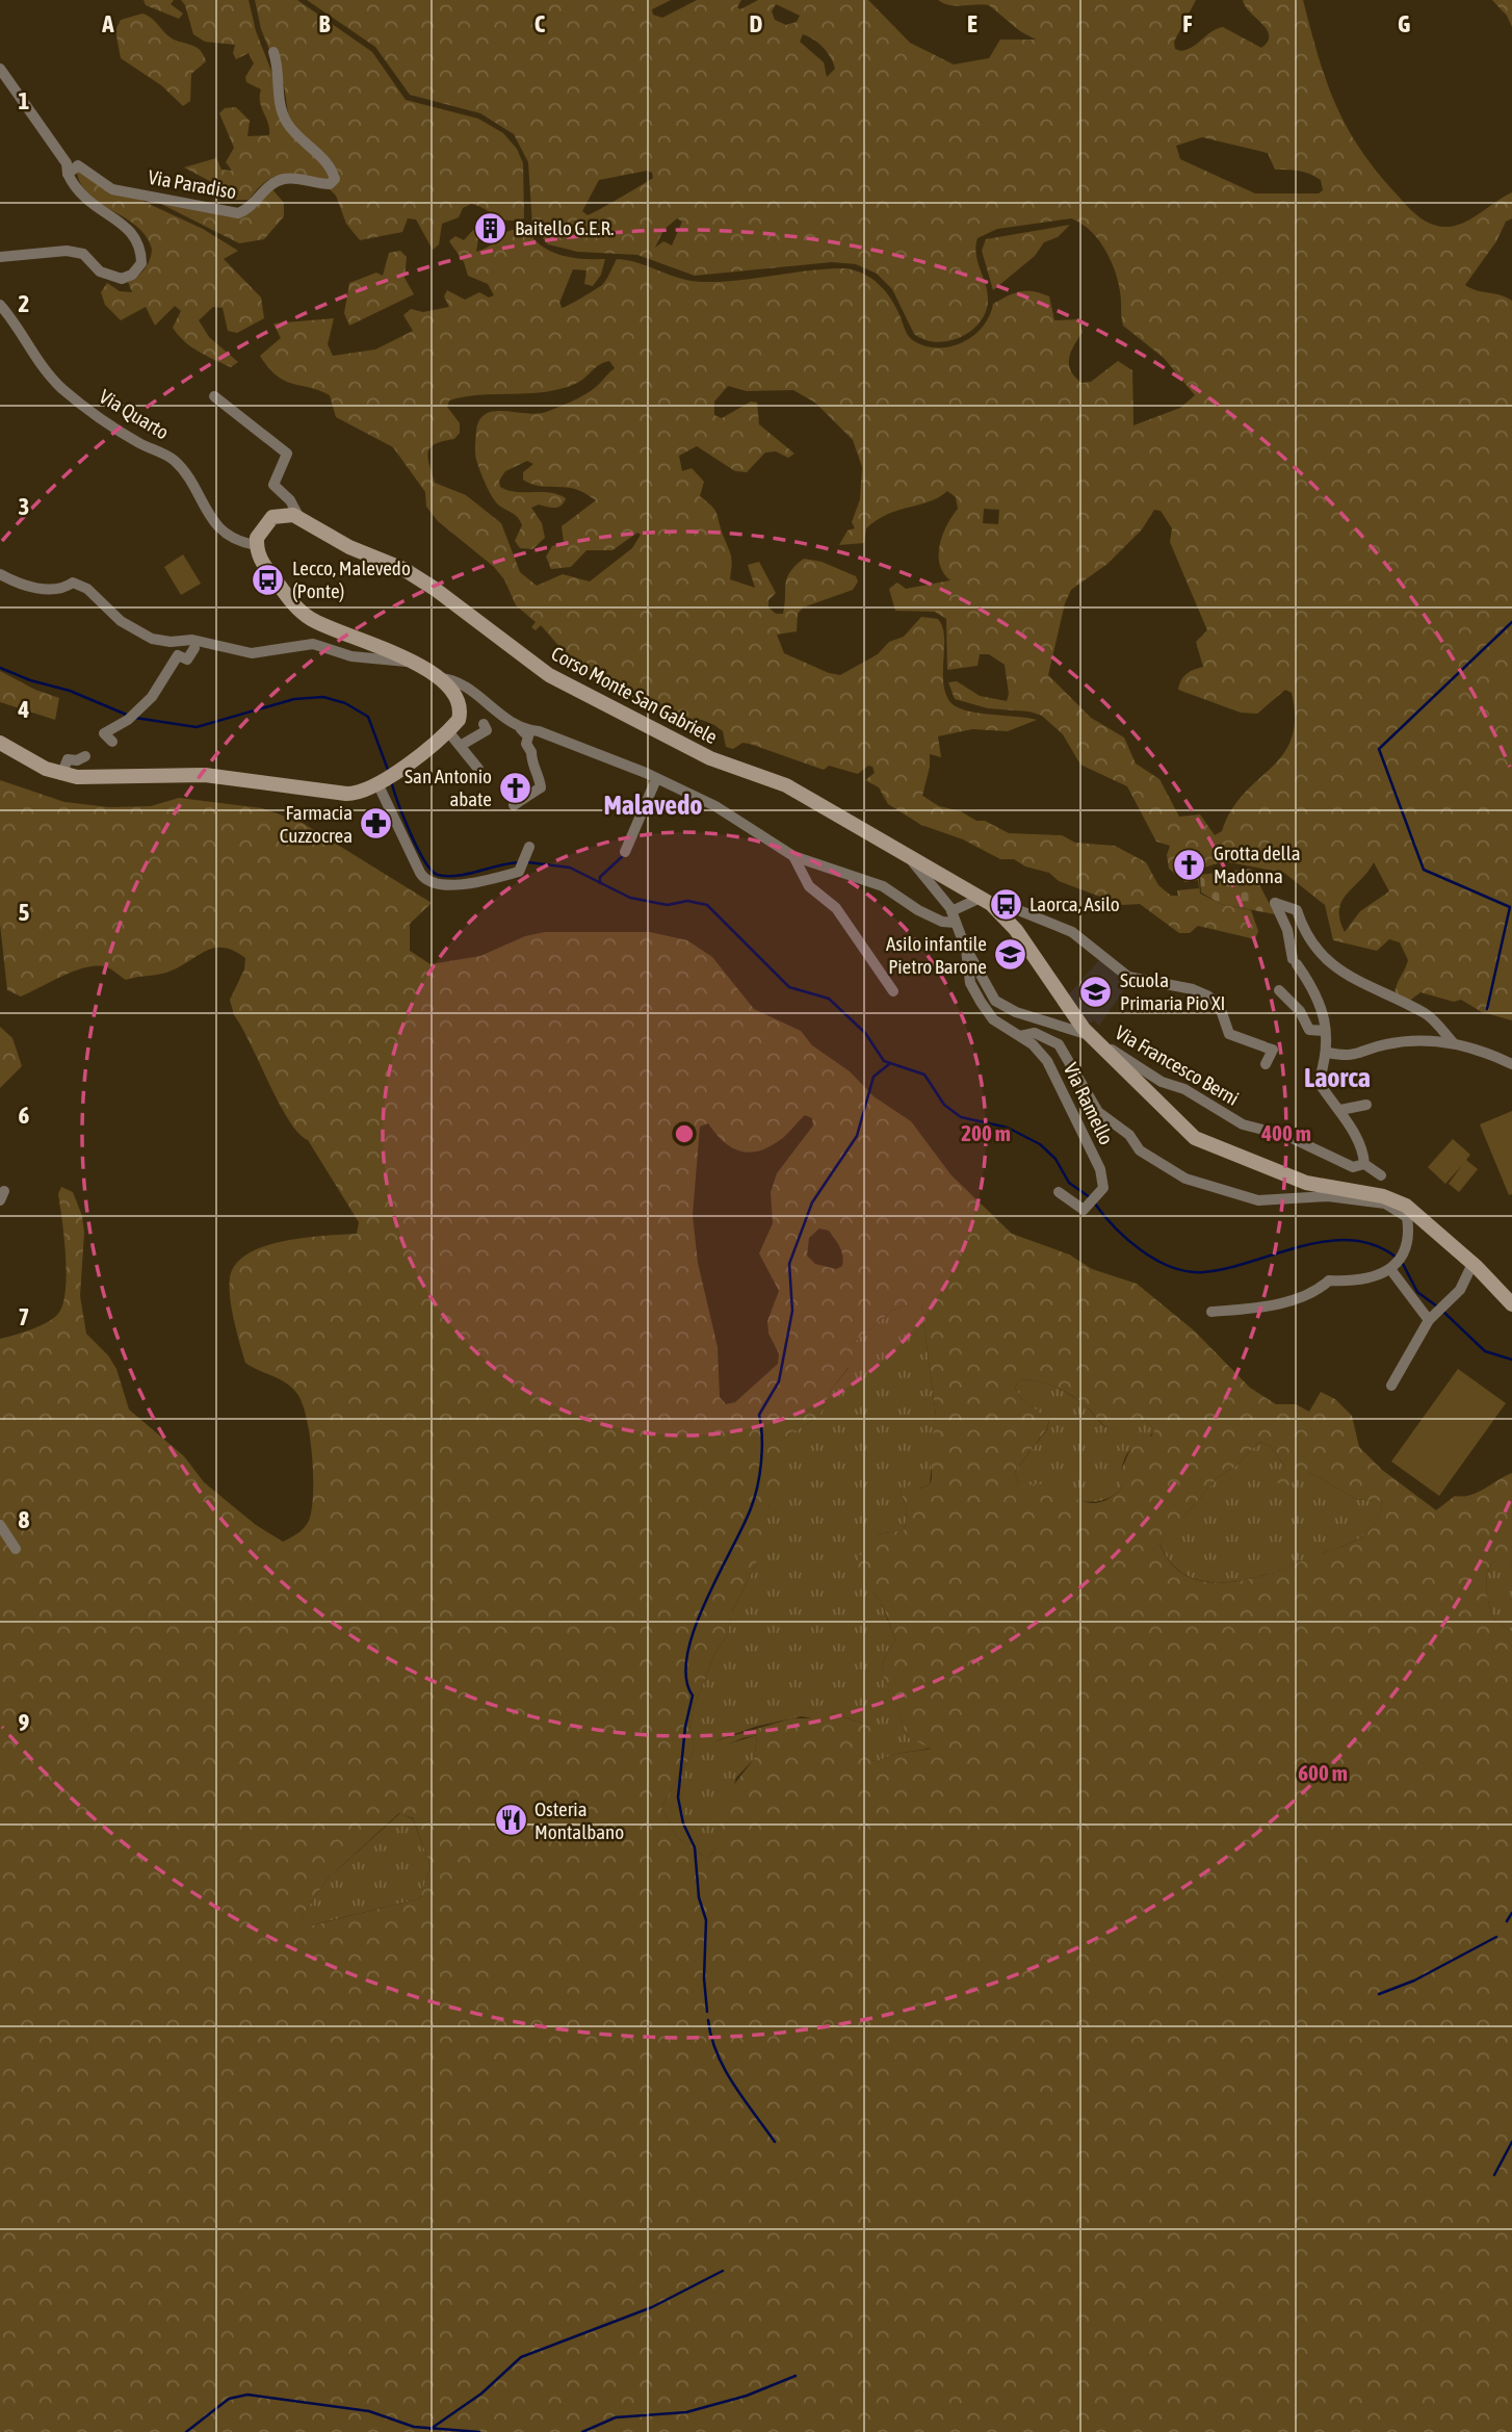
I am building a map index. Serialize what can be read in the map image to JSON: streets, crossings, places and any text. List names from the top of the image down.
{
  "streets": {
    "main road": ["Corso Monte San Gabriele"],
    "street": [
      "Via Paradiso",
      "Via Quarto",
      "Via Francesco Berni",
      "Via Ramello"
    ]
  },
  "crossings": [
    ["Corso Monte San Gabriele", "Via Francesco Berni"],
    ["Corso Monte San Gabriele", "Via Ramello"],
    ["Via Francesco Berni", "Via Ramello"]
  ],
  "districts": ["Malavedo", "Laorca"],
  "places": {
    "building": ["Baitello G.E.R."],
    "bus stop": ["Lecco, Malevedo (Ponte)", "Laorca, Asilo"],
    "church": ["San Antonio abate", "Grotta della Madonna"],
    "pharmacy": ["Farmacia Cuzzocrea"],
    "school or university": ["Asilo infantile Pietro Barone", "Scuola Primaria Pio XI"],
    "restaurant": ["Osteria Montalbano"]
  },
  "grid": {
    "columns": [
      "A",
      "B",
      "C",
      "D",
      "E",
      "F",
      "G"
    ],
    "rows": [
      "1",
      "2",
      "3",
      "4",
      "5",
      "6",
      "7",
      "8",
      "9"
    ]
  },
  "rings": ["200 m", "400 m", "600 m"]
}
